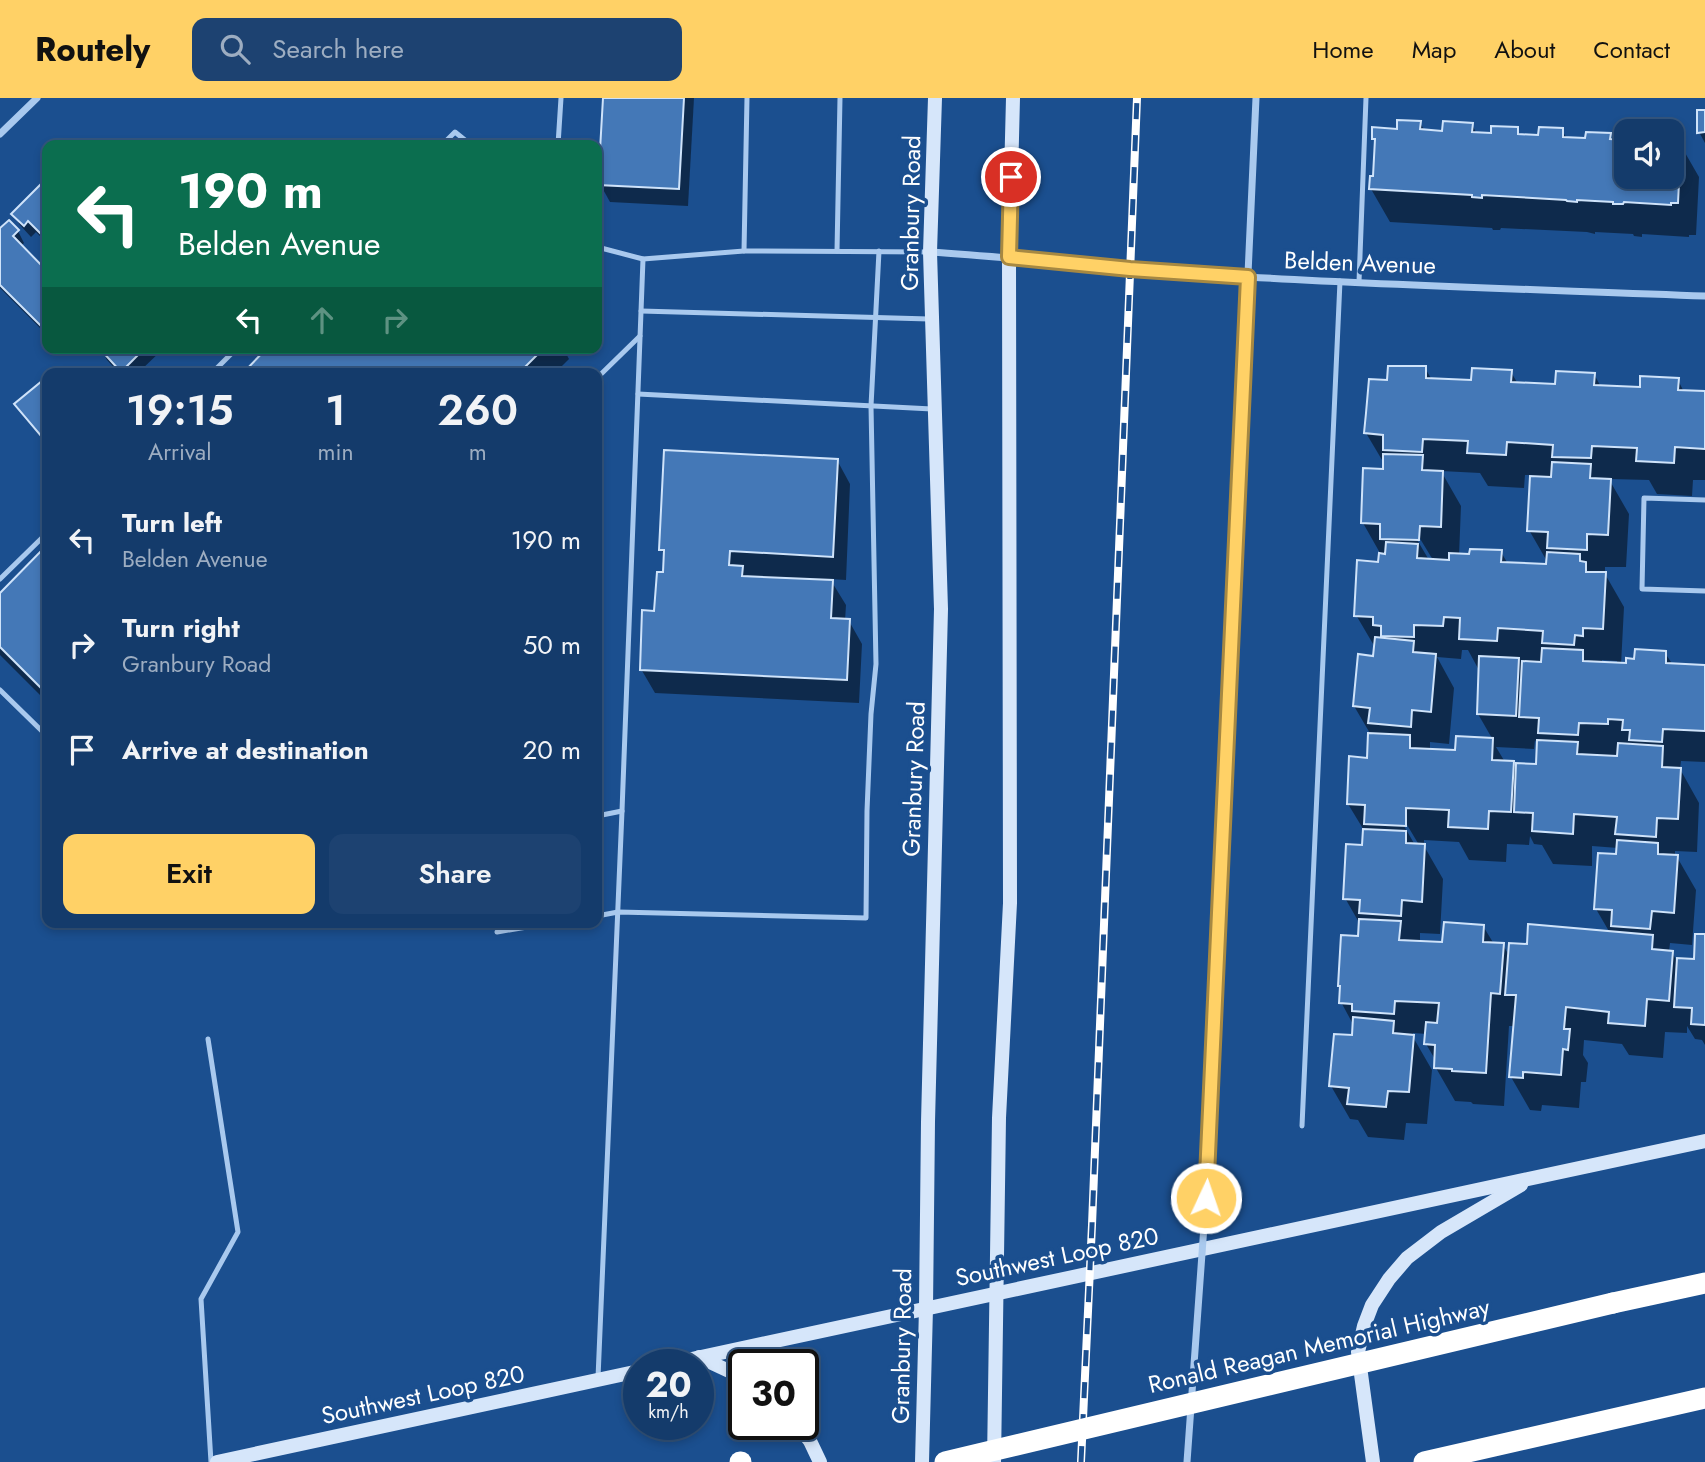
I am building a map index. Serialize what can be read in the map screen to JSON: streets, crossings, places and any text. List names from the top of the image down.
{
  "streets": {
    "highway": ["Ronald Reagan Memorial Highway"],
    "main road": ["Granbury Road", "Southwest Loop 820"],
    "street": ["Belden Avenue"]
  },
  "crossings": [
    ["Granbury Road", "Belden Avenue"],
    ["Granbury Road", "Southwest Loop 820"]
  ],
  "page": {
    "header": "Routely",
    "search": "Search here",
    "nav": [
      "Home",
      "Map",
      "About",
      "Contact"
    ],
    "turn": ["190 m", "Belden Avenue"],
    "eta": [
      "19:15",
      "Arrival",
      "1",
      "min",
      "260",
      "m"
    ],
    "list": [
      {
        "name": "Turn left",
        "note": "Belden Avenue",
        "value": "190 m"
      },
      {
        "name": "Turn right",
        "note": "Granbury Road",
        "value": "50 m"
      },
      {
        "name": "Arrive at destination",
        "value": "20 m"
      }
    ],
    "buttons": ["Exit", "Share"],
    "speed": "20 km/h",
    "limit": "30"
  }
}
